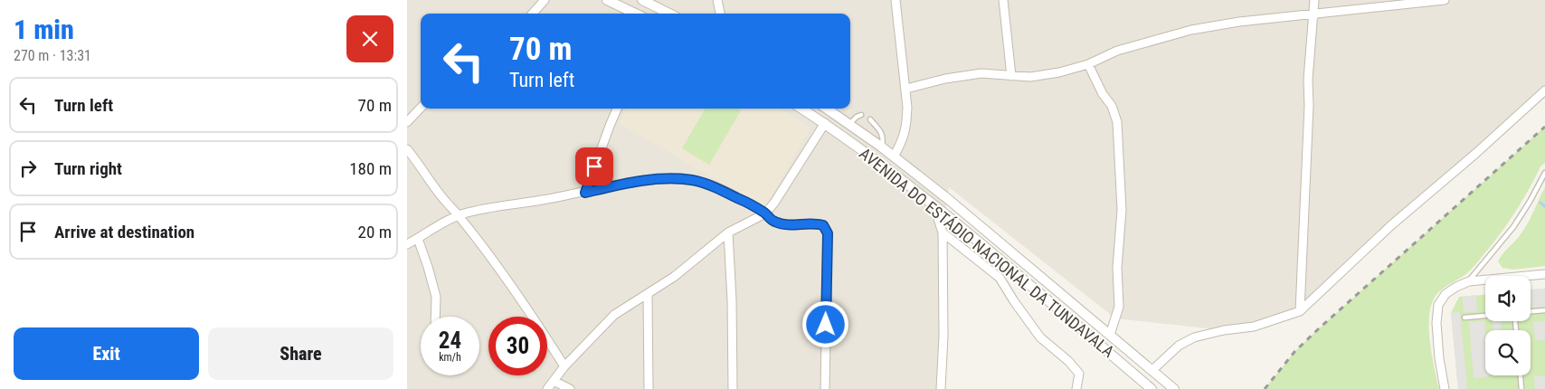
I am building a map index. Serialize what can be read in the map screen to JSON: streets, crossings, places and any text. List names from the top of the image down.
{
  "streets": {
    "street": ["AVENIDA DO ESTÁDIO NACIONAL DA TUNDAVALA"]
  },
  "page": {
    "heading": ["1 min", "270 m · 13:31"],
    "turn": ["70 m", "Turn left"],
    "list": [
      {
        "name": "Turn left",
        "value": "70 m"
      },
      {
        "name": "Turn right",
        "value": "180 m"
      },
      {
        "name": "Arrive at destination",
        "value": "20 m"
      }
    ],
    "speed": "24 km/h",
    "limit": "30",
    "buttons": ["Exit", "Share"]
  }
}
